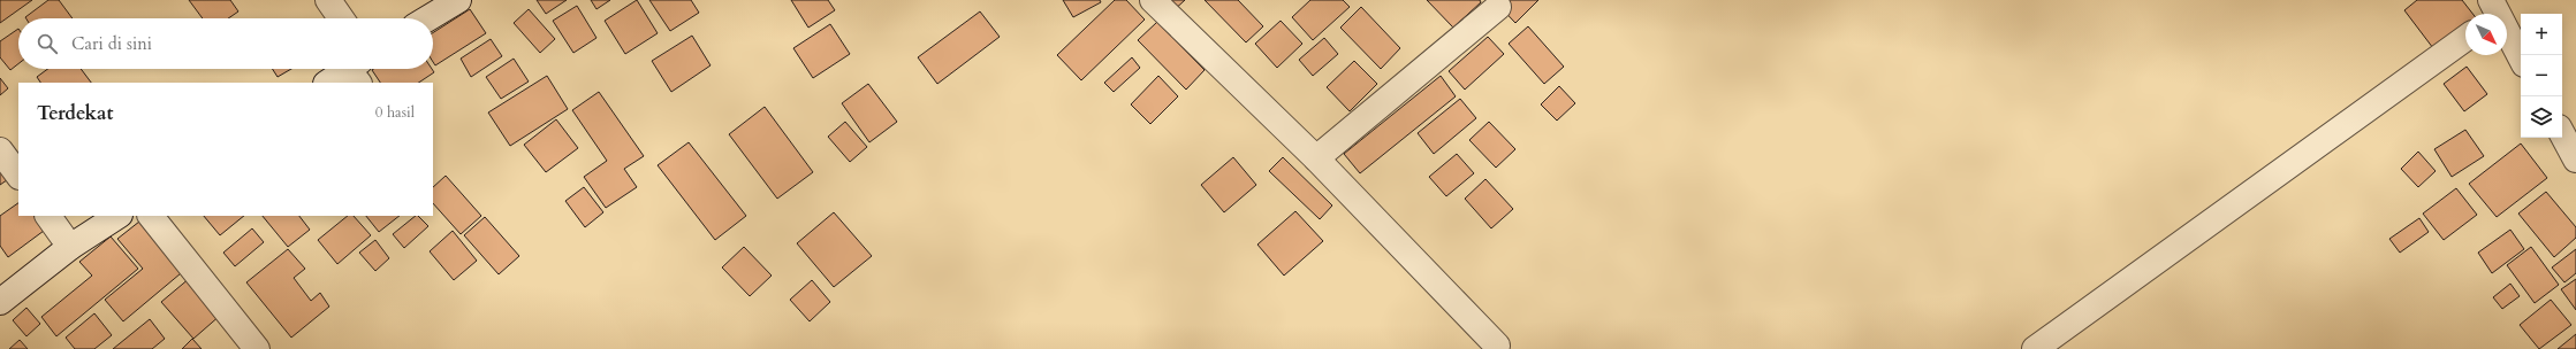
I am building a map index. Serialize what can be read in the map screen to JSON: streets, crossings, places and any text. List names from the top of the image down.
{
  "north": "bottom right",
  "page": {
    "map_buttons": ["+", "−"],
    "search": "Cari di sini",
    "heading": ["Terdekat", "0 hasil"]
  }
}
